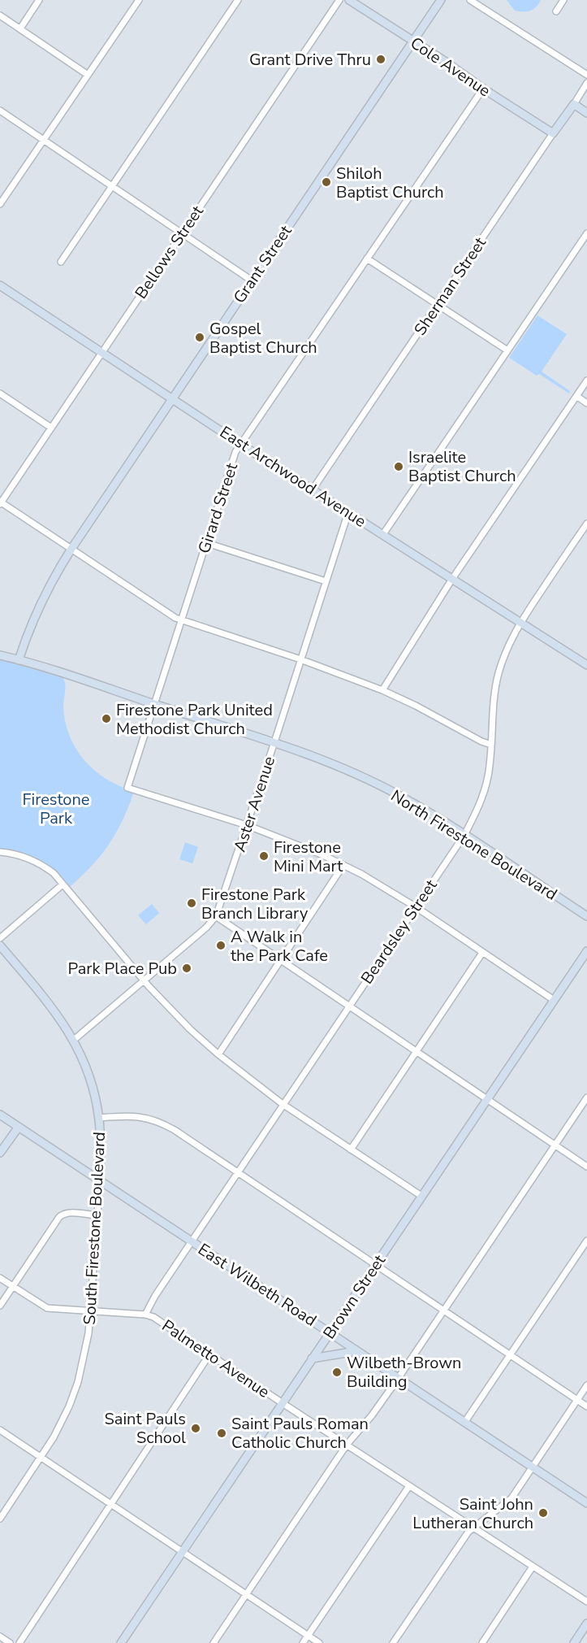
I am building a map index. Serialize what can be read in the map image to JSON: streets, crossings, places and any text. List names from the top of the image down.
{
  "streets": {
    "main road": [
      "Cole Avenue",
      "Grant Street",
      "Sherman Street",
      "East Archwood Avenue",
      "North Firestone Boulevard",
      "South Firestone Boulevard",
      "East Wilbeth Road",
      "Brown Street"
    ],
    "street": [
      "Bellows Street",
      "Girard Street",
      "Aster Avenue",
      "Beardsley Street",
      "Palmetto Avenue"
    ]
  },
  "crossings": [
    ["Cole Avenue", "Grant Street"],
    ["Cole Avenue", "Sherman Street"],
    ["Cole Avenue", "Girard Street"],
    ["Bellows Street", "East Archwood Avenue"],
    ["Grant Street", "East Archwood Avenue"],
    ["Grant Street", "North Firestone Boulevard"],
    ["Sherman Street", "East Archwood Avenue"],
    ["East Archwood Avenue", "Girard Street"],
    ["East Archwood Avenue", "Aster Avenue"],
    ["East Archwood Avenue", "Beardsley Street"],
    ["Girard Street", "Aster Avenue"],
    ["Girard Street", "North Firestone Boulevard"],
    ["Aster Avenue", "North Firestone Boulevard"],
    ["Aster Avenue", "South Firestone Boulevard"],
    ["North Firestone Boulevard", "Beardsley Street"],
    ["Beardsley Street", "East Wilbeth Road"],
    ["Beardsley Street", "Palmetto Avenue"],
    ["South Firestone Boulevard", "East Wilbeth Road"],
    ["South Firestone Boulevard", "Palmetto Avenue"],
    ["East Wilbeth Road", "Brown Street"],
    ["Brown Street", "Palmetto Avenue"]
  ],
  "parks": ["Firestone Park"],
  "places": [
    "Grant Drive Thru",
    "Shiloh Baptist Church",
    "Gospel Baptist Church",
    "Israelite Baptist Church",
    "Firestone Park United Methodist Church",
    "Firestone Mini Mart",
    "Firestone Park Branch Library",
    "A Walk in the Park Cafe",
    "Park Place Pub",
    "Wilbeth-Brown Building",
    "Saint Pauls School",
    "Saint Pauls Roman Catholic Church",
    "Saint John Lutheran Church"
  ]
}
